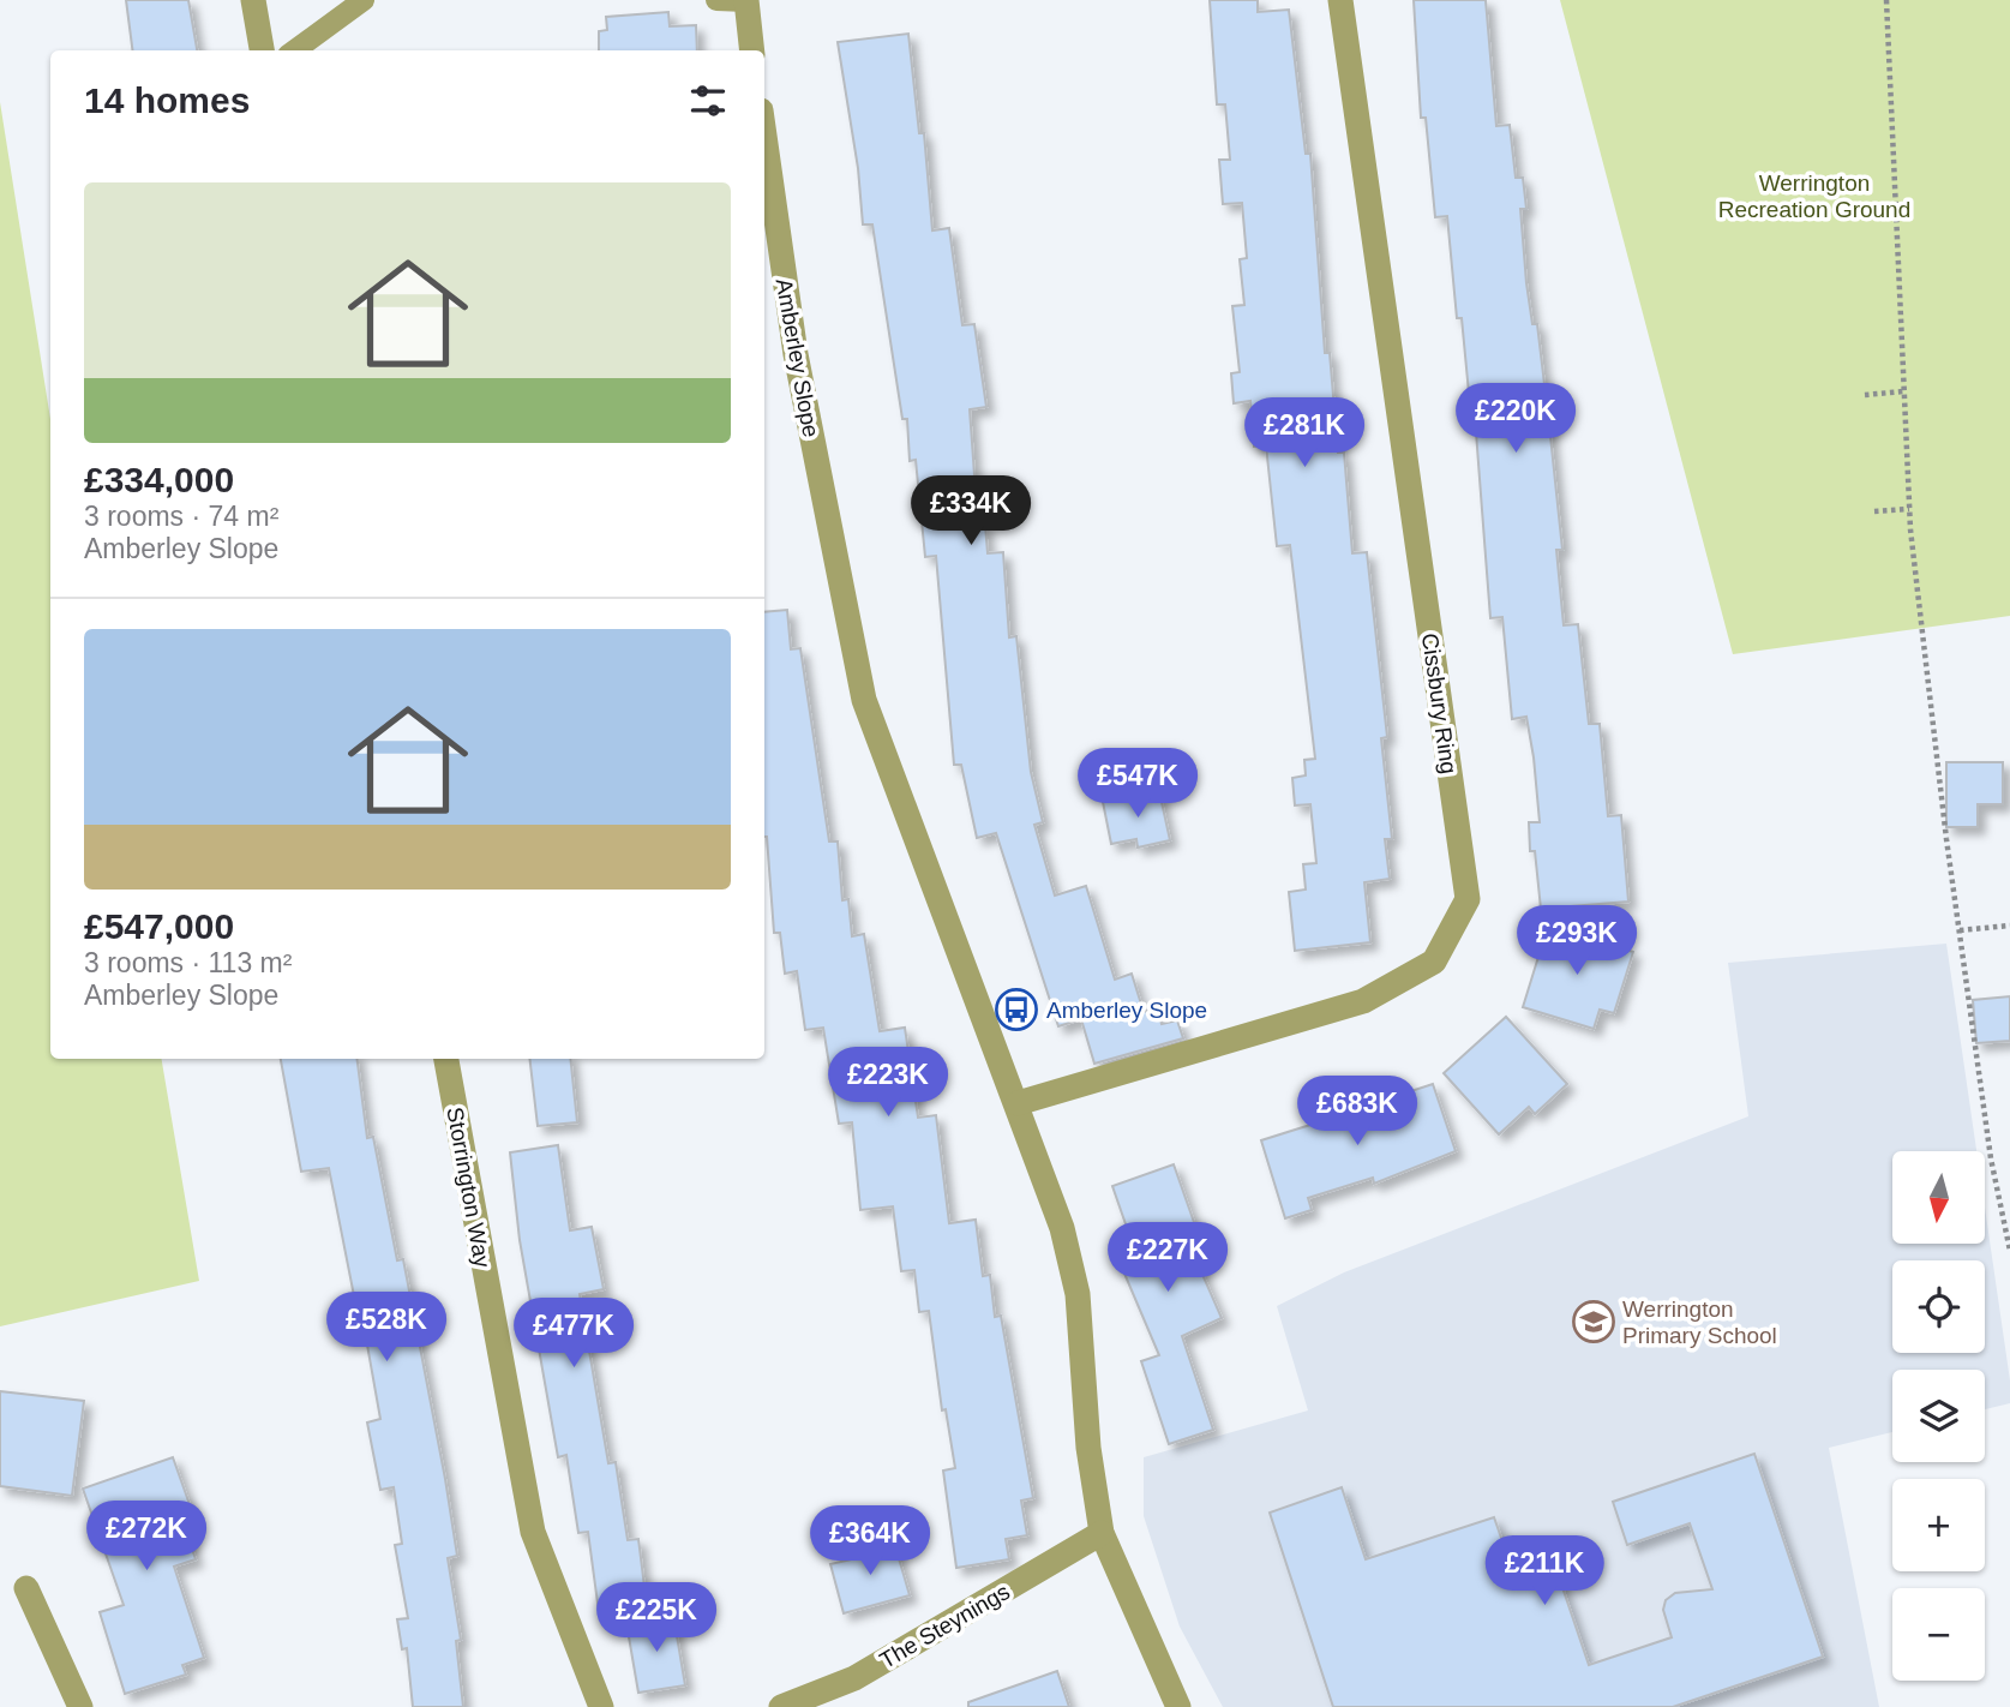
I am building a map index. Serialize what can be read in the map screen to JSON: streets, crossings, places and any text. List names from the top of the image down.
{
  "streets": {
    "street": [
      "Amberley Slope",
      "Cissbury Ring",
      "Storrington Way",
      "The Steynings"
    ]
  },
  "crossings": [
    ["Amberley Slope", "Cissbury Ring"],
    ["Amberley Slope", "The Steynings"]
  ],
  "parks": ["Werrington Recreation Ground"],
  "places": {
    "bus stop": ["Amberley Slope"],
    "school or university": ["Werrington Primary School"]
  },
  "north": "bottom",
  "page": {
    "heading": "14 homes",
    "list": [
      {
        "name": "£334,000",
        "note": "3 rooms · 74 m² · Amberley Slope"
      },
      {
        "name": "£547,000",
        "note": "3 rooms · 113 m² · Amberley Slope"
      }
    ],
    "price": [
      "£220K",
      "£281K",
      "£334K",
      "£547K",
      "£293K",
      "£223K",
      "£683K",
      "£227K",
      "£528K",
      "£477K",
      "£272K",
      "£364K",
      "£211K",
      "£225K"
    ],
    "map_buttons": ["+", "−"]
  }
}
